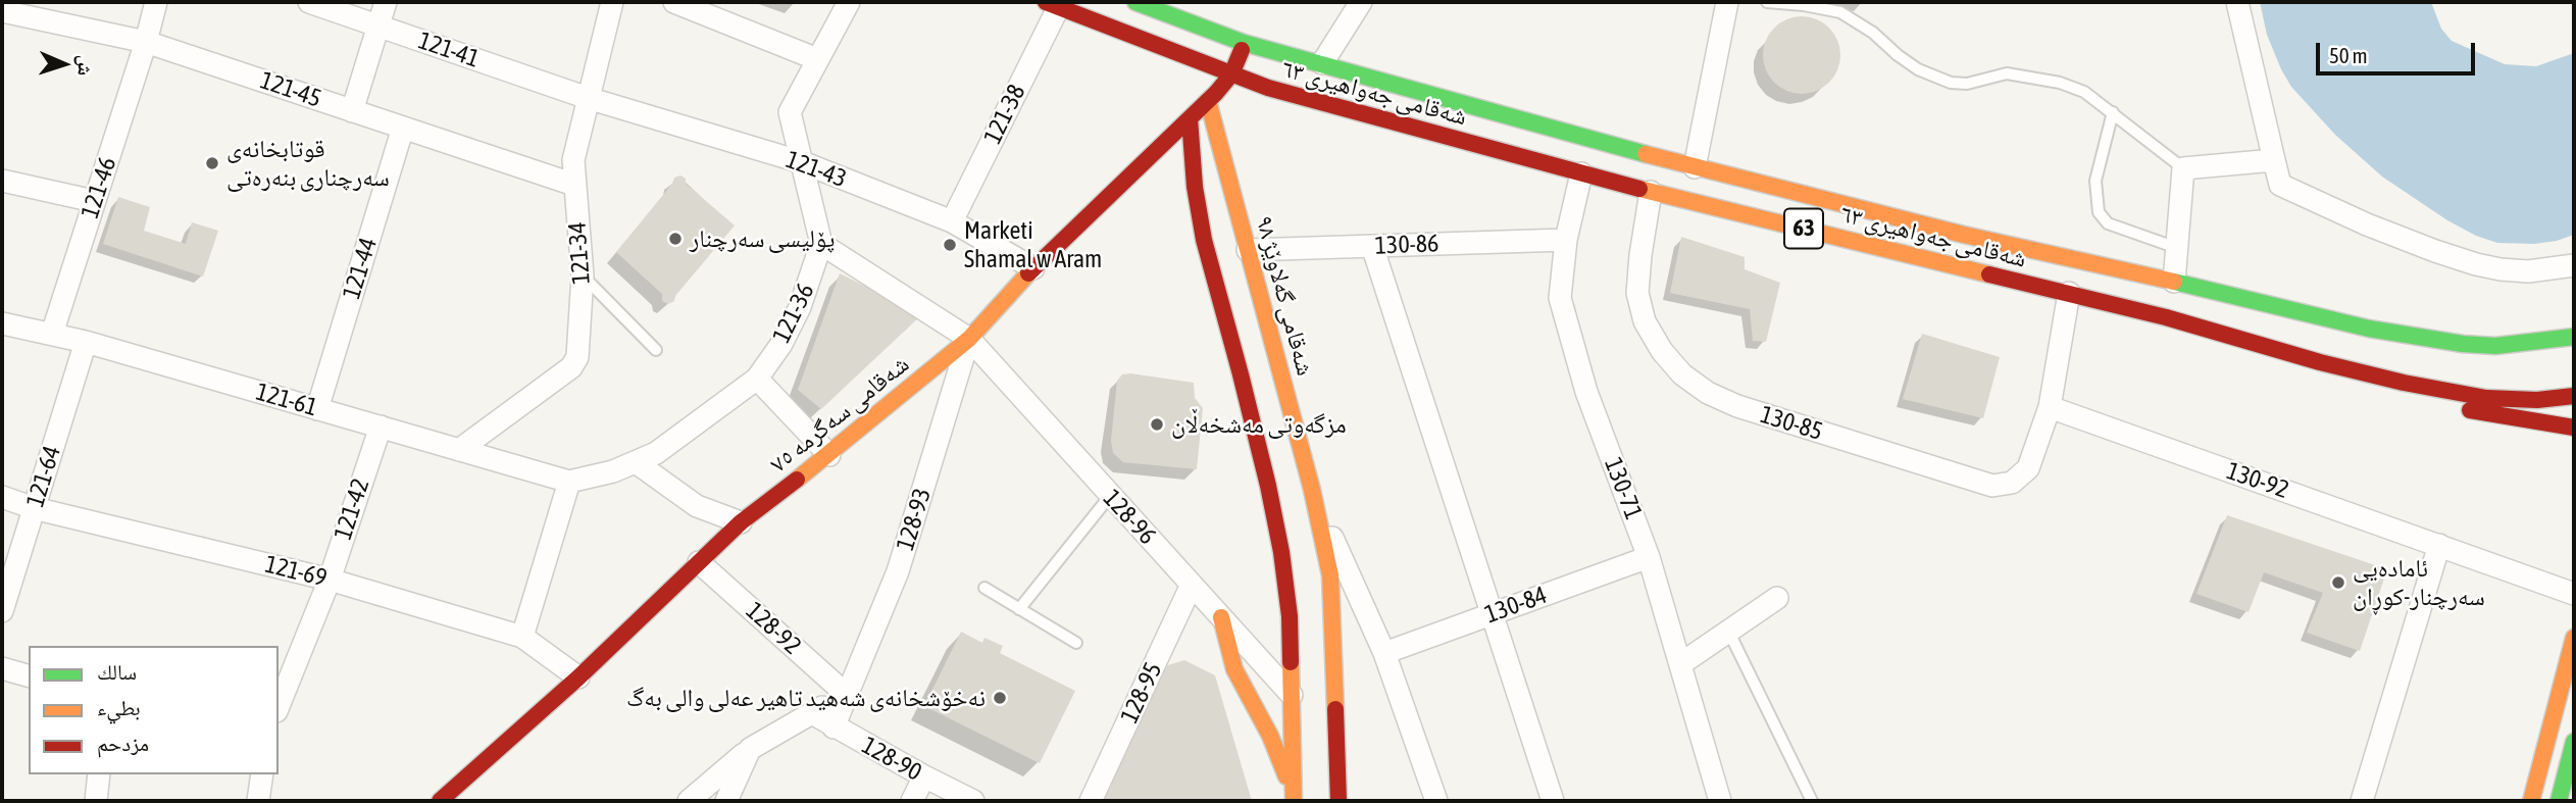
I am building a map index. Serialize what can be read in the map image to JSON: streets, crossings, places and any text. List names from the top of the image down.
{
  "streets": {
    "main road": [
      "شەقامی جەواهیری ٦٣",
      "63",
      "شەقامی گەلاوێژ ٩٨",
      "شەقامی سەگرمە ٧٥"
    ],
    "street": [
      "121-41",
      "121-45",
      "121-38",
      "121-43",
      "121-46",
      "130-86",
      "121-34",
      "121-44",
      "121-36",
      "121-61",
      "130-85",
      "121-64",
      "130-92",
      "130-71",
      "121-42",
      "128-96",
      "128-93",
      "121-69",
      "130-84",
      "128-92",
      "128-95",
      "128-90"
    ]
  },
  "crossings": [
    ["121-41", "121-43"],
    ["121-41", "121-34"],
    ["121-45", "121-46"],
    ["121-45", "121-34"],
    ["121-45", "121-44"],
    ["شەقامی جەواهیری ٦٣", "121-38"],
    ["شەقامی جەواهیری ٦٣", "شەقامی سەگرمە ٧٥"],
    ["شەقامی جەواهیری ٦٣", "130-85"],
    ["شەقامی جەواهیری ٦٣", "130-71"],
    ["121-38", "121-43"],
    ["121-43", "121-34"],
    ["121-43", "شەقامی سەگرمە ٧٥"],
    ["121-46", "121-61"],
    ["130-86", "شەقامی گەلاوێژ ٩٨"],
    ["130-86", "130-71"],
    ["121-34", "121-61"],
    ["121-44", "121-61"],
    ["شەقامی گەلاوێژ ٩٨", "شەقامی سەگرمە ٧٥"],
    ["شەقامی گەلاوێژ ٩٨", "128-96"],
    ["121-36", "121-61"],
    ["121-36", "128-96"],
    ["121-61", "121-64"],
    ["121-61", "121-42"],
    ["شەقامی سەگرمە ٧٥", "128-96"],
    ["شەقامی سەگرمە ٧٥", "128-93"],
    ["شەقامی سەگرمە ٧٥", "121-69"],
    ["شەقامی سەگرمە ٧٥", "128-92"],
    ["130-85", "130-92"],
    ["121-64", "121-69"],
    ["130-71", "130-84"],
    ["121-42", "121-69"],
    ["128-96", "128-93"],
    ["128-96", "128-95"],
    ["128-93", "128-92"],
    ["128-93", "128-90"]
  ],
  "places": [
    "قوتابخانەی سەرچناری بنەرەتی",
    "پۆلیسی سەرچنار",
    "Marketi Shamal w Aram",
    "مزگەوتی مەشخەڵان",
    "ئامادەیی سەرچنار-کوڕان",
    "نەخۆشخانەی شەهید تاهیر عەلی والی بەگ"
  ],
  "legend": ["سالك", "بطيء", "مزدحم"],
  "scale_bar": "50 m",
  "north": "right"
}
